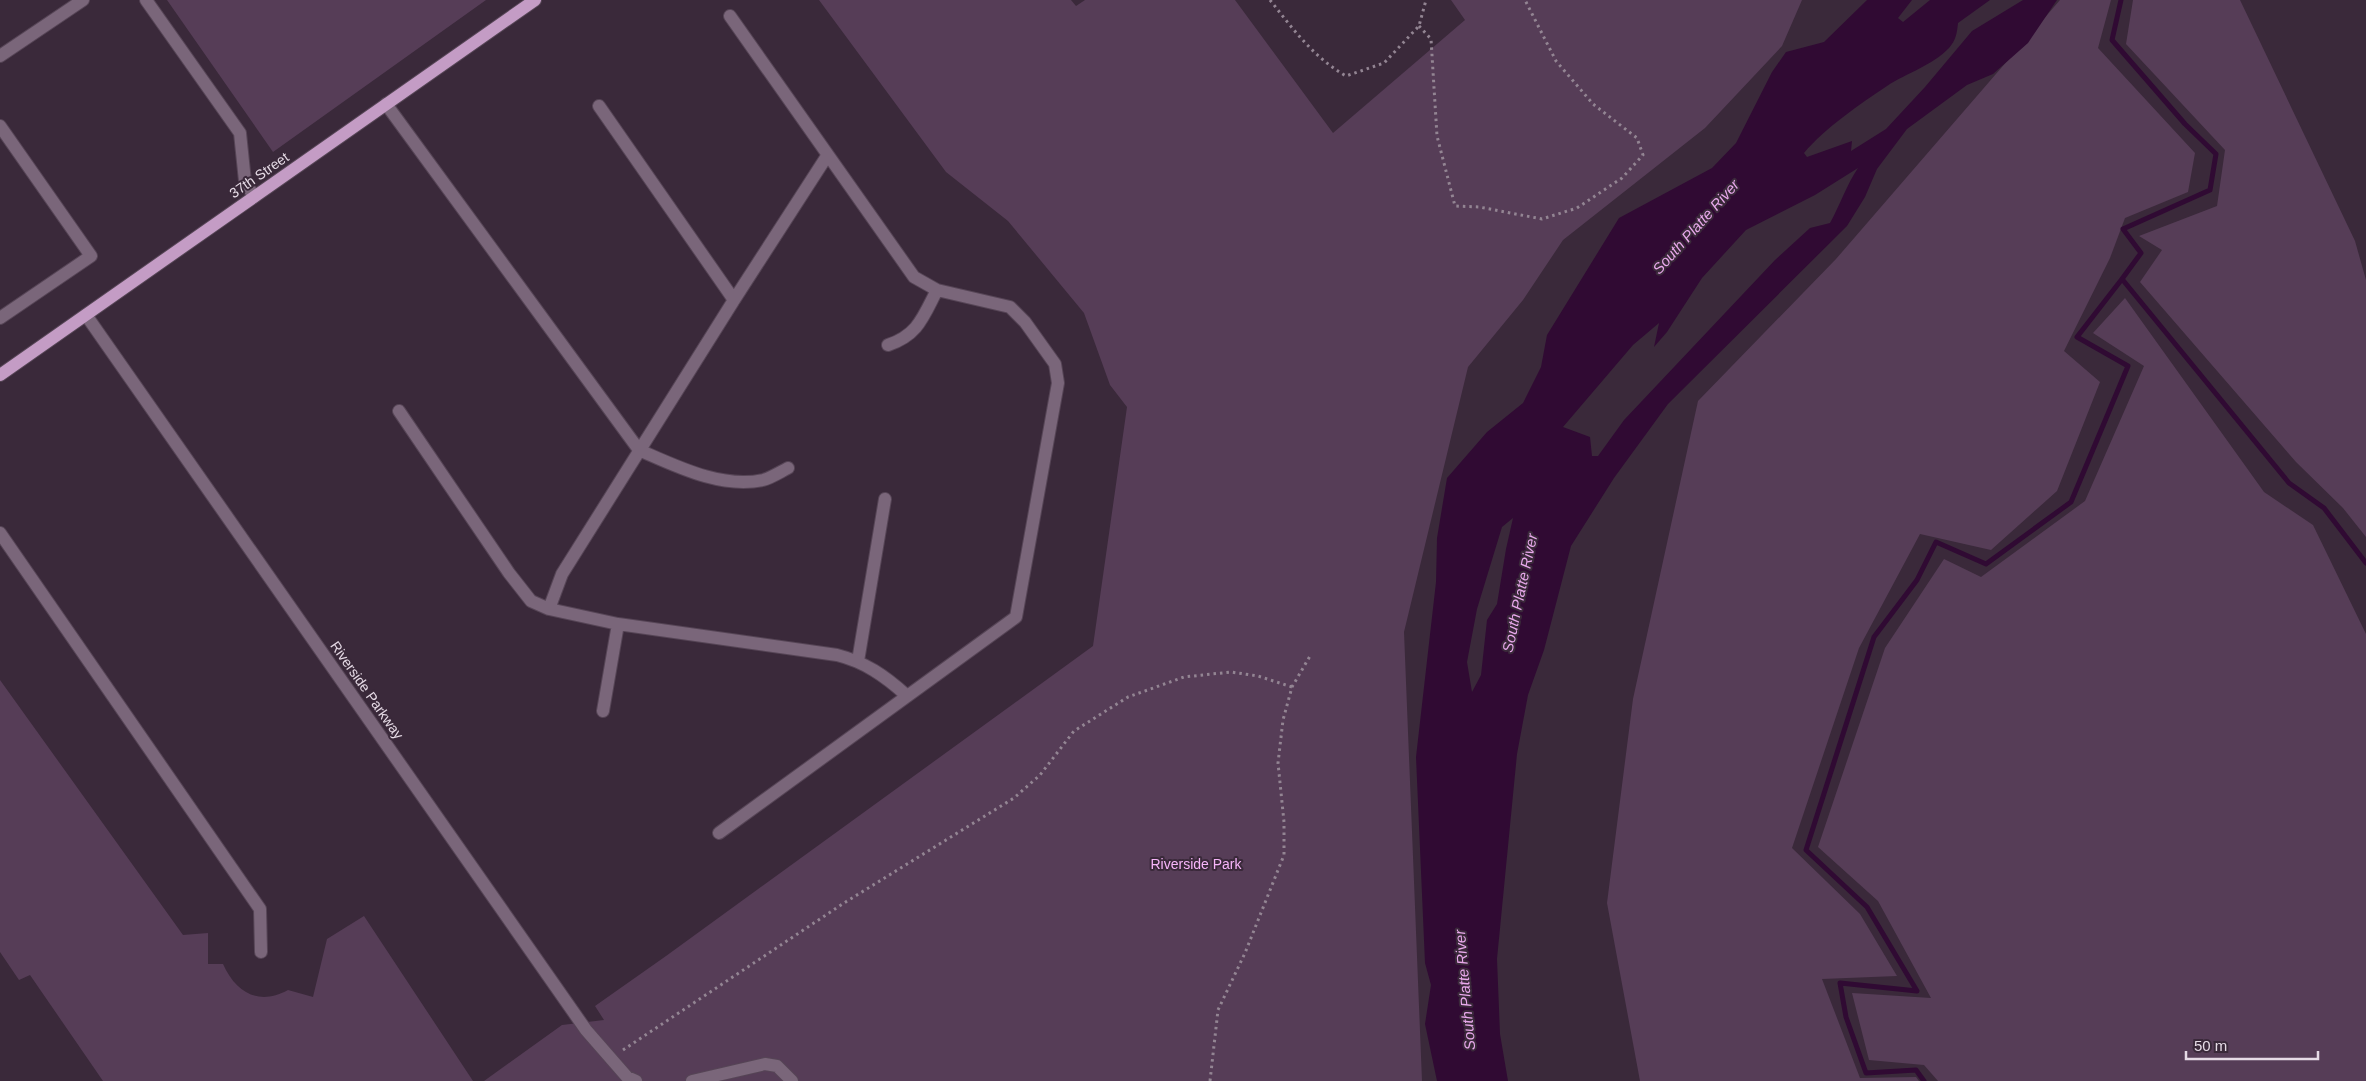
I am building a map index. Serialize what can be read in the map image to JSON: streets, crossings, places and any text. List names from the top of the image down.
{
  "streets": {
    "main road": ["37th Street"],
    "street": ["Riverside Parkway"]
  },
  "crossings": [
    ["37th Street", "Riverside Parkway"]
  ],
  "water": ["South Platte River"],
  "parks": ["Riverside Park"],
  "scale_bar": "50 m"
}
